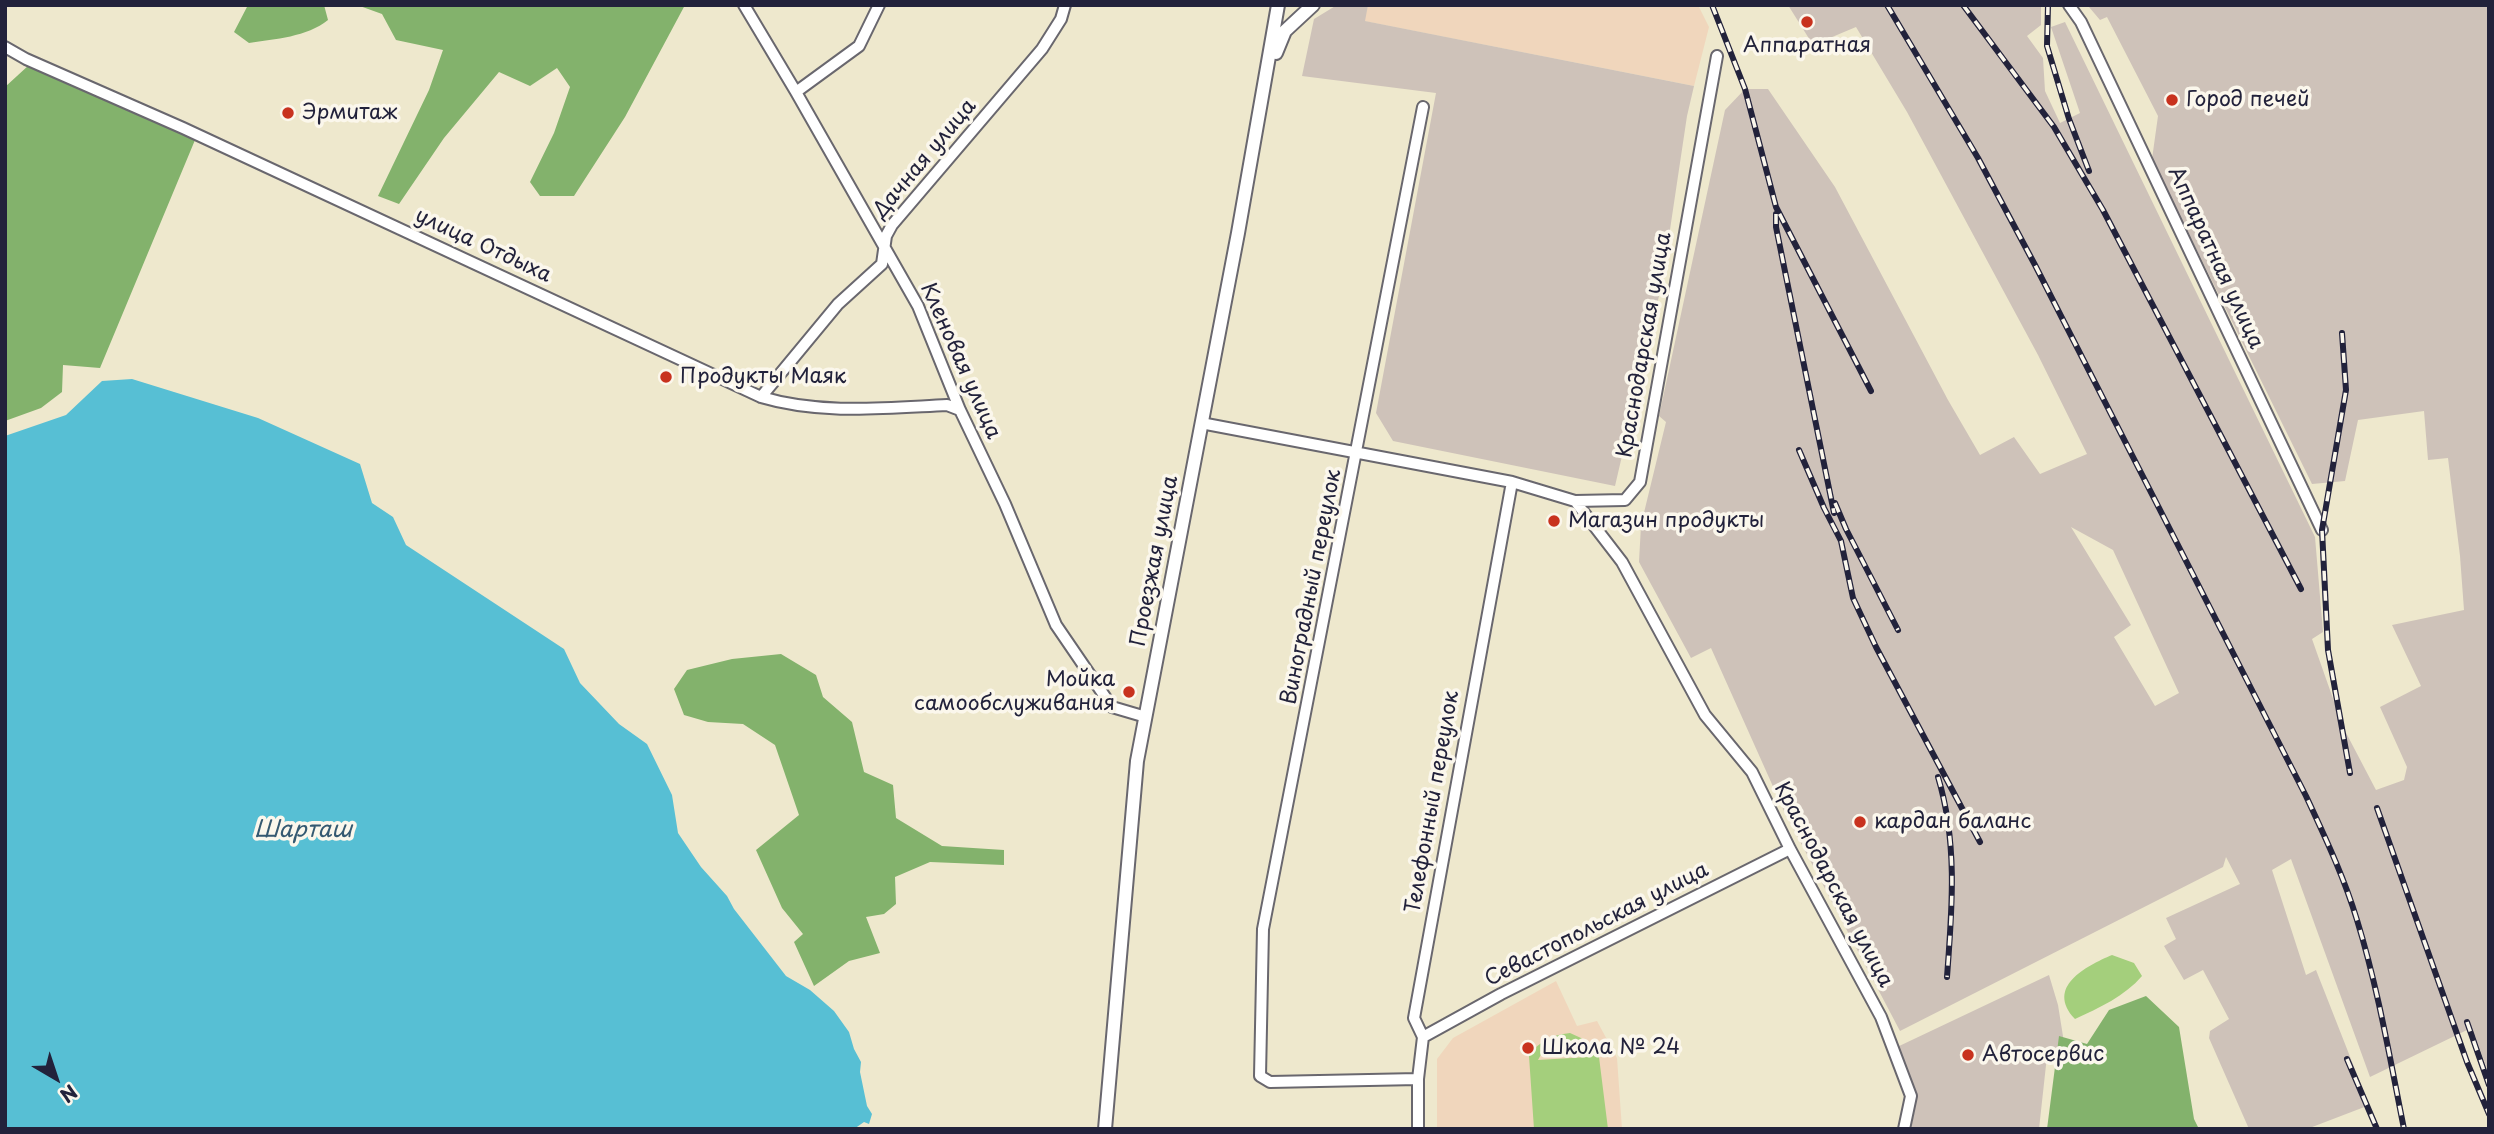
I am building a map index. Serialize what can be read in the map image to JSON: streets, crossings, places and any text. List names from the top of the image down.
{
  "streets": {
    "main road": ["Проезжая улица"],
    "street": [
      "Дачная улица",
      "улица Отдыха",
      "Аппаратная улица",
      "Краснодарская улица",
      "Кленовая улица",
      "Виноградный переулок",
      "Телефонный переулок",
      "Севастопольская улица"
    ]
  },
  "crossings": [
    ["Дачная улица", "улица Отдыха"],
    ["Дачная улица", "Кленовая улица"],
    ["улица Отдыха", "Кленовая улица"],
    ["Краснодарская улица", "Севастопольская улица"],
    ["Кленовая улица", "Проезжая улица"],
    ["Виноградный переулок", "Телефонный переулок"],
    ["Телефонный переулок", "Севастопольская улица"]
  ],
  "water": ["Шарташ"],
  "places": [
    "Аппаратная",
    "Город печей",
    "Эрмитаж",
    "Продукты Маяк",
    "Магазин продукты",
    "Мойка самообслуживания",
    "кардан баланс",
    "Школа № 24",
    "Автосервис"
  ],
  "north": "bottom right"
}
